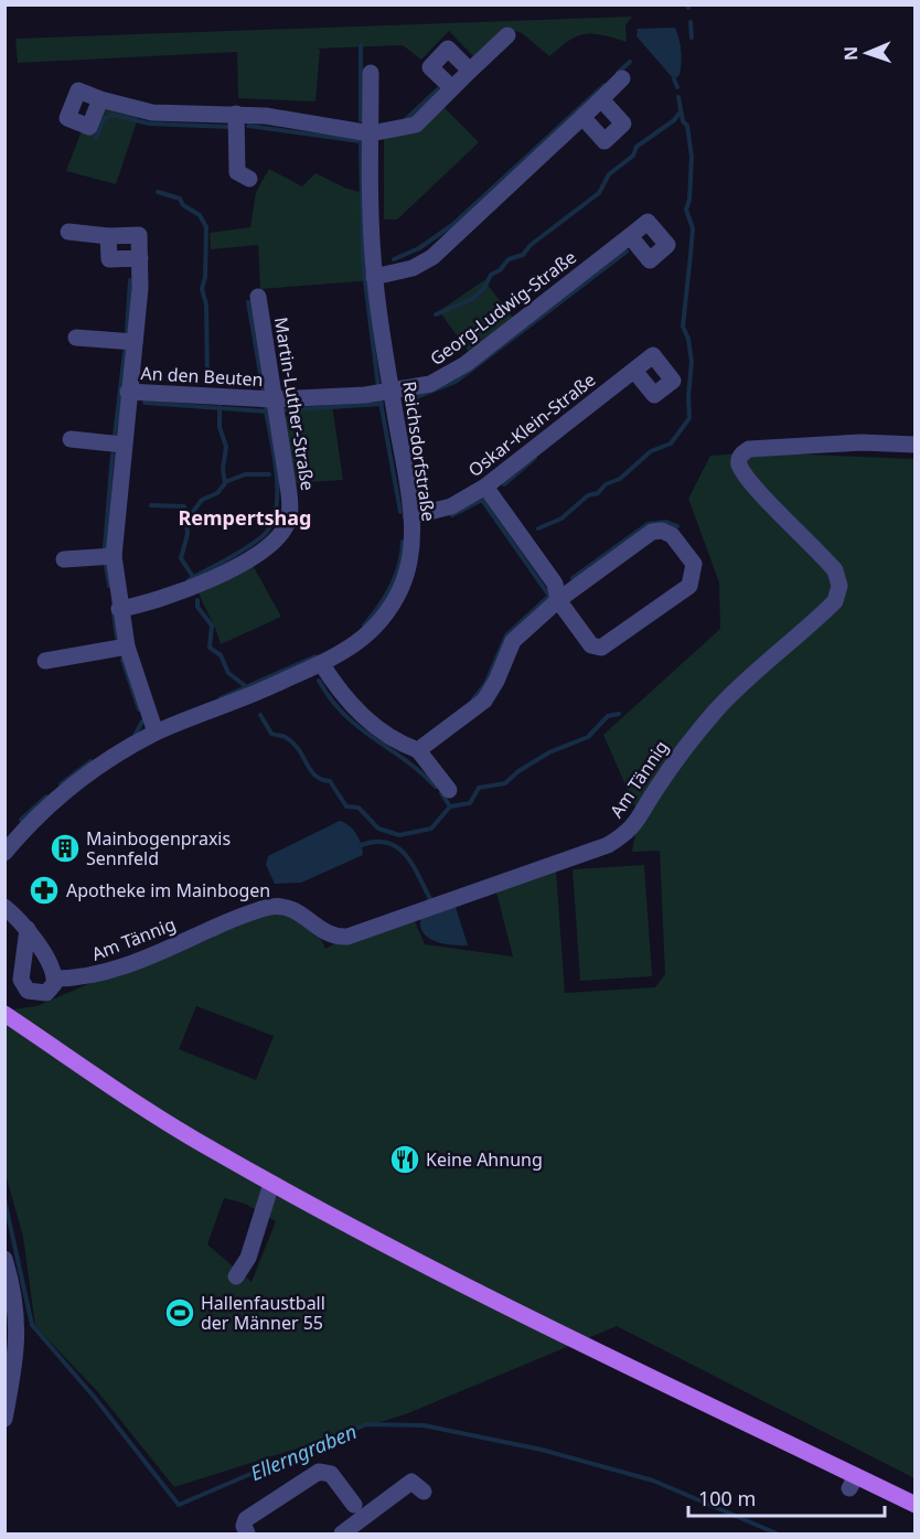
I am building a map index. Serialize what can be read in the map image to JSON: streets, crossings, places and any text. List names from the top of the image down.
{
  "streets": {
    "street": [
      "Georg-Ludwig-Straße",
      "An den Beuten",
      "Martin-Luther-Straße",
      "Oskar-Klein-Straße",
      "Reichsdorfstraße",
      "Am Tännig"
    ]
  },
  "crossings": [
    ["Georg-Ludwig-Straße", "An den Beuten"],
    ["Georg-Ludwig-Straße", "Reichsdorfstraße"],
    ["An den Beuten", "Martin-Luther-Straße"],
    ["An den Beuten", "Reichsdorfstraße"],
    ["Oskar-Klein-Straße", "Reichsdorfstraße"]
  ],
  "districts": ["Rempertshag"],
  "water": ["Ellerngraben"],
  "places": {
    "building": ["Mainbogenpraxis Sennfeld"],
    "pharmacy": ["Apotheke im Mainbogen"],
    "restaurant": ["Keine Ahnung"],
    "sports": ["Hallenfaustball der Männer 55"]
  },
  "scale_bar": "100 m",
  "north": "left"
}
